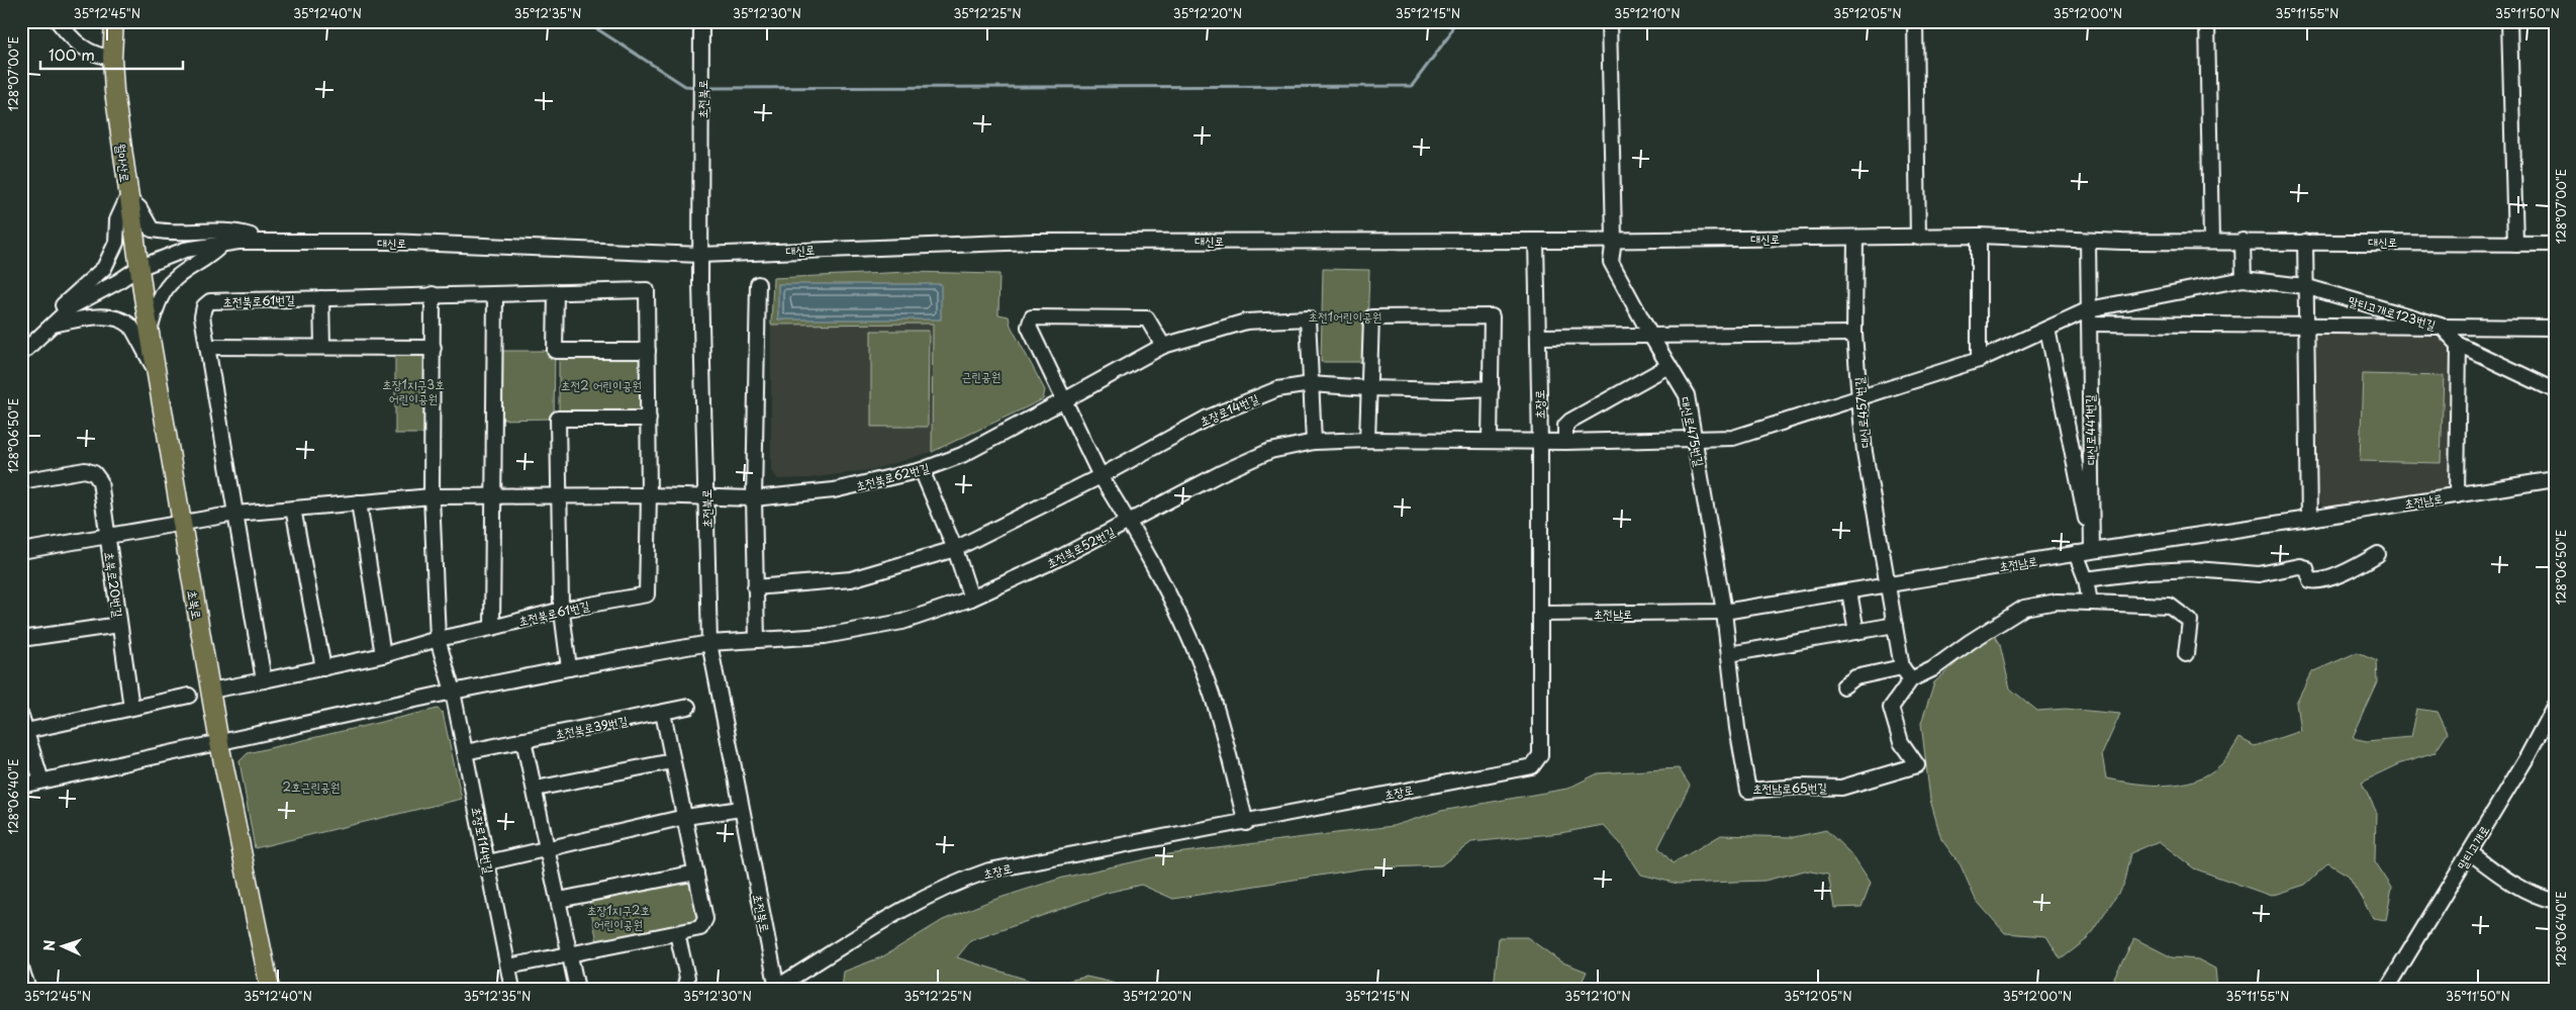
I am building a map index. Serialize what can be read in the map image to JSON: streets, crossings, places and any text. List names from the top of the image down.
{
  "streets": {
    "main road": ["월아산로", "초북로"],
    "street": [
      "초전북로",
      "대신로",
      "초전북로61번길",
      "말티고개로123번길",
      "초장로",
      "초장로14번길",
      "대신로457번길",
      "대신로441번길",
      "대신로475번길",
      "초전북로62번길",
      "초전남로",
      "초전북로52번길",
      "초북로20번길",
      "초전북로39번길",
      "초전남로65번길",
      "초장로114번길",
      "말티고개로"
    ]
  },
  "crossings": [
    ["초전북로", "대신로"],
    ["초전북로", "초장로"],
    ["초전북로", "초전북로62번길"],
    ["초전북로", "초전북로52번길"],
    ["월아산로", "대신로"],
    ["월아산로", "초북로"],
    ["대신로", "초장로"],
    ["대신로", "대신로457번길"],
    ["대신로", "대신로441번길"],
    ["대신로", "대신로475번길"],
    ["대신로", "초북로"],
    ["초장로", "초전남로"],
    ["초장로14번길", "초전북로62번길"],
    ["초장로14번길", "초전북로52번길"],
    ["대신로457번길", "초전남로"],
    ["대신로441번길", "초전남로"],
    ["대신로475번길", "초전남로"],
    ["대신로475번길", "초전남로65번길"],
    ["초전북로62번길", "초전북로52번길"],
    ["초전남로", "초전남로65번길"],
    ["초전북로52번길", "초북로"],
    ["초전북로52번길", "초장로114번길"],
    ["초북로20번길", "초북로"],
    ["초전북로39번길", "초장로114번길"]
  ],
  "parks": [
    "초전1어린이공원",
    "근린공원",
    "초장1지구3호 어린이공원",
    "초전2 어린이공원",
    "2호근린공원",
    "초장1지구2호 어린이공원"
  ],
  "scale_bar": "100 m",
  "north": "left",
  "coordinates": [
    "35°12'45\"N",
    "35°12'40\"N",
    "35°12'35\"N",
    "35°12'30\"N",
    "35°12'25\"N",
    "35°12'20\"N",
    "35°12'15\"N",
    "35°12'10\"N",
    "35°12'05\"N",
    "35°12'00\"N",
    "35°11'55\"N",
    "35°11'50\"N",
    "128°07'00\"E",
    "128°06'50\"E",
    "128°06'40\"E"
  ]
}
